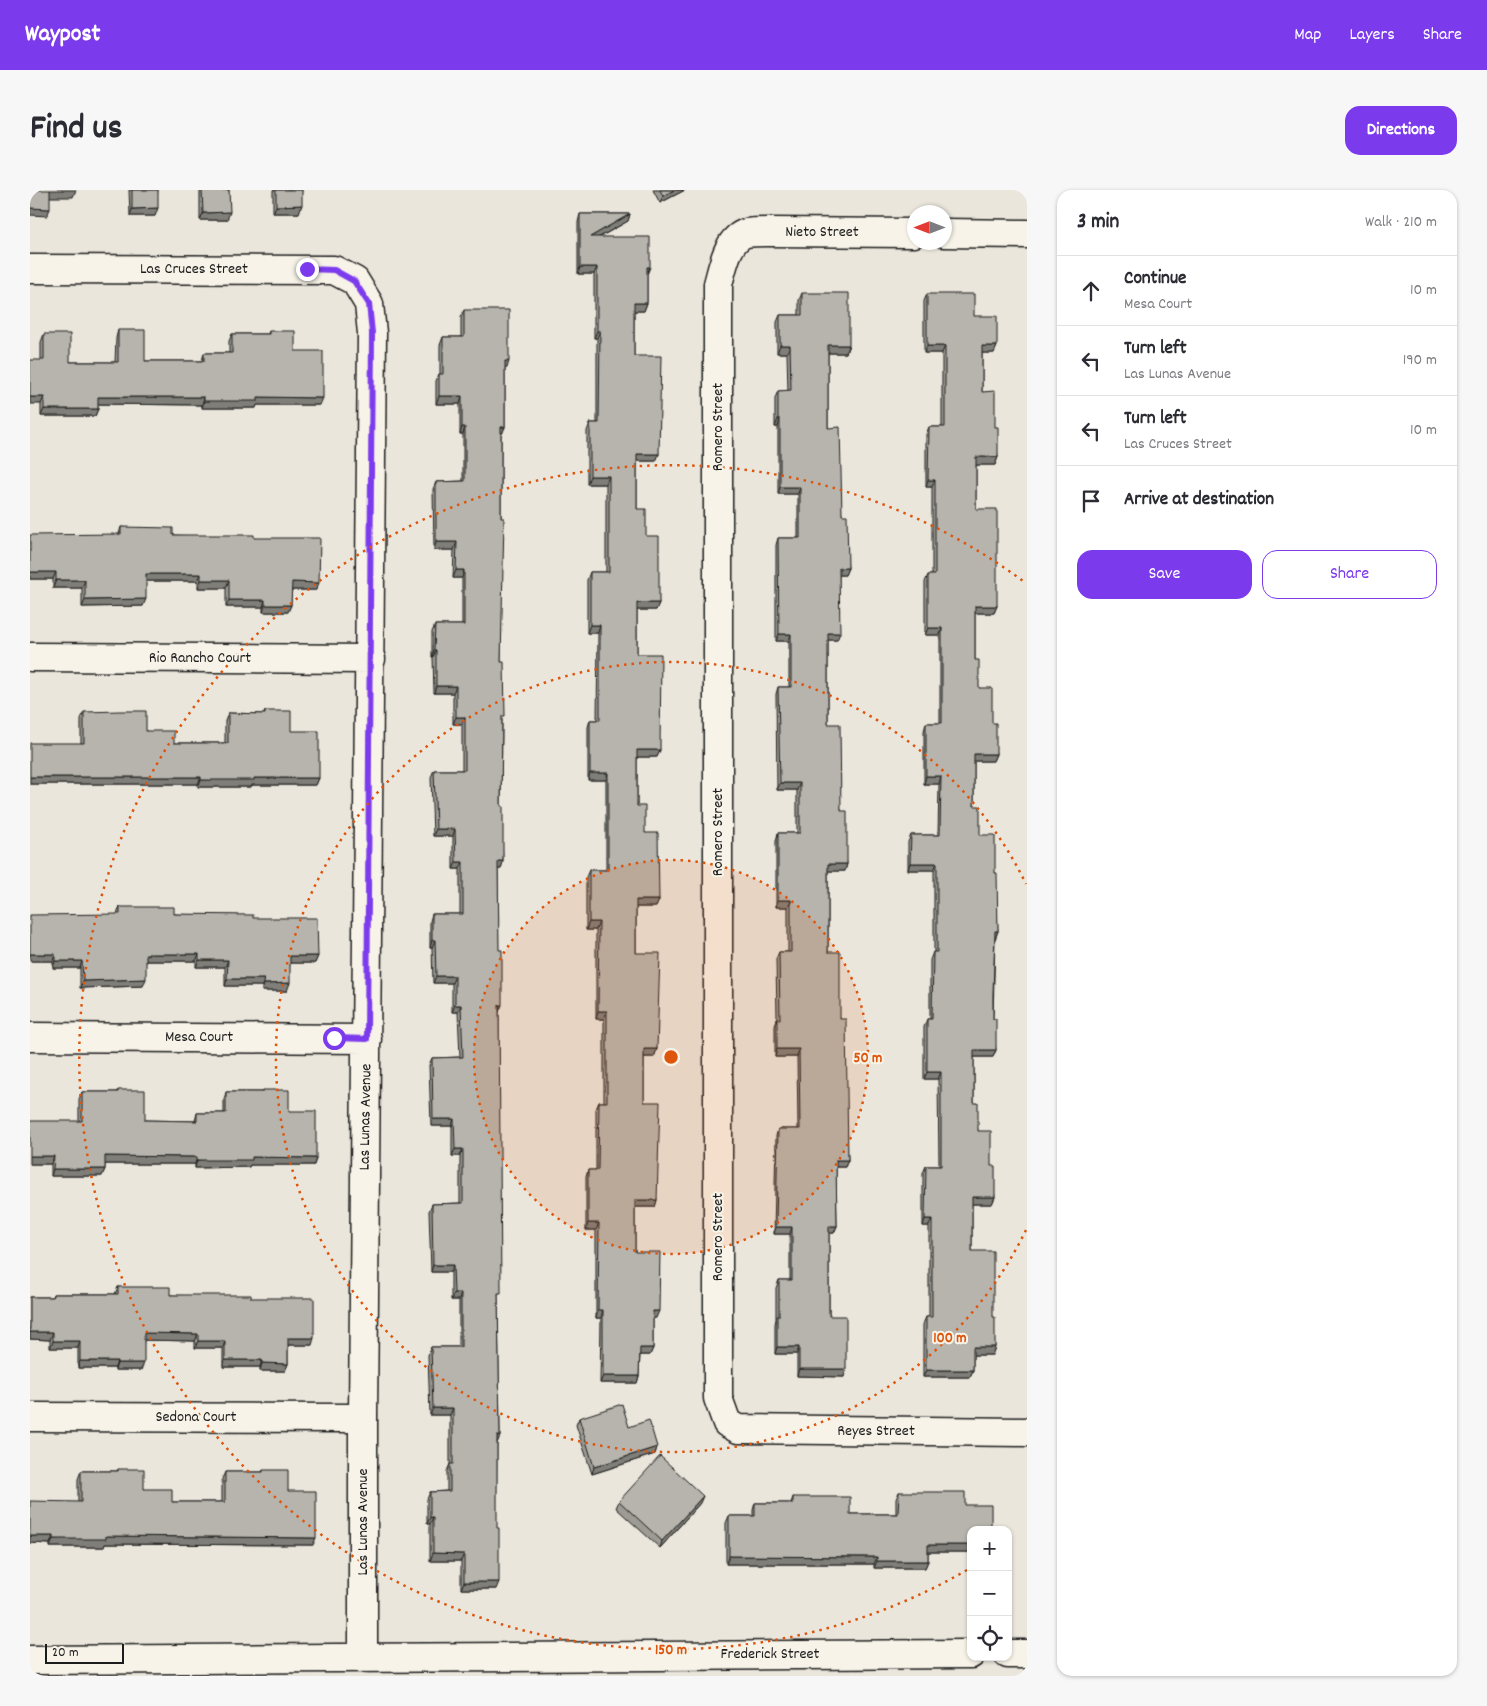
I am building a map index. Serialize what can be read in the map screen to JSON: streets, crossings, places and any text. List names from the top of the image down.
{
  "streets": {
    "street": [
      "Nieto Street",
      "Las Cruces Street",
      "Romero Street",
      "Rio Rancho Court",
      "Mesa Court",
      "Las Lunas Avenue",
      "Sedona Court",
      "Reyes Street",
      "Frederick Street"
    ]
  },
  "crossings": [
    ["Nieto Street", "Romero Street"],
    ["Las Cruces Street", "Las Lunas Avenue"],
    ["Romero Street", "Reyes Street"],
    ["Rio Rancho Court", "Las Lunas Avenue"],
    ["Mesa Court", "Las Lunas Avenue"],
    ["Las Lunas Avenue", "Sedona Court"],
    ["Las Lunas Avenue", "Frederick Street"]
  ],
  "scale_bar": "20 m",
  "north": "left",
  "page": {
    "header": "Waypost",
    "nav": ["Map", "Layers", "Share"],
    "title": "Find us",
    "buttons": [
      "Directions",
      ["Save", "Share"]
    ],
    "heading": ["3 min", "Walk · 210 m"],
    "list": [
      ["Continue", "Mesa Court", "10 m"],
      ["Turn left", "Las Lunas Avenue", "190 m"],
      ["Turn left", "Las Cruces Street", "10 m"],
      "Arrive at destination"
    ],
    "map_buttons": ["+", "−"],
    "scale": "20 m"
  },
  "rings": ["50 m", "100 m", "150 m"]
}
